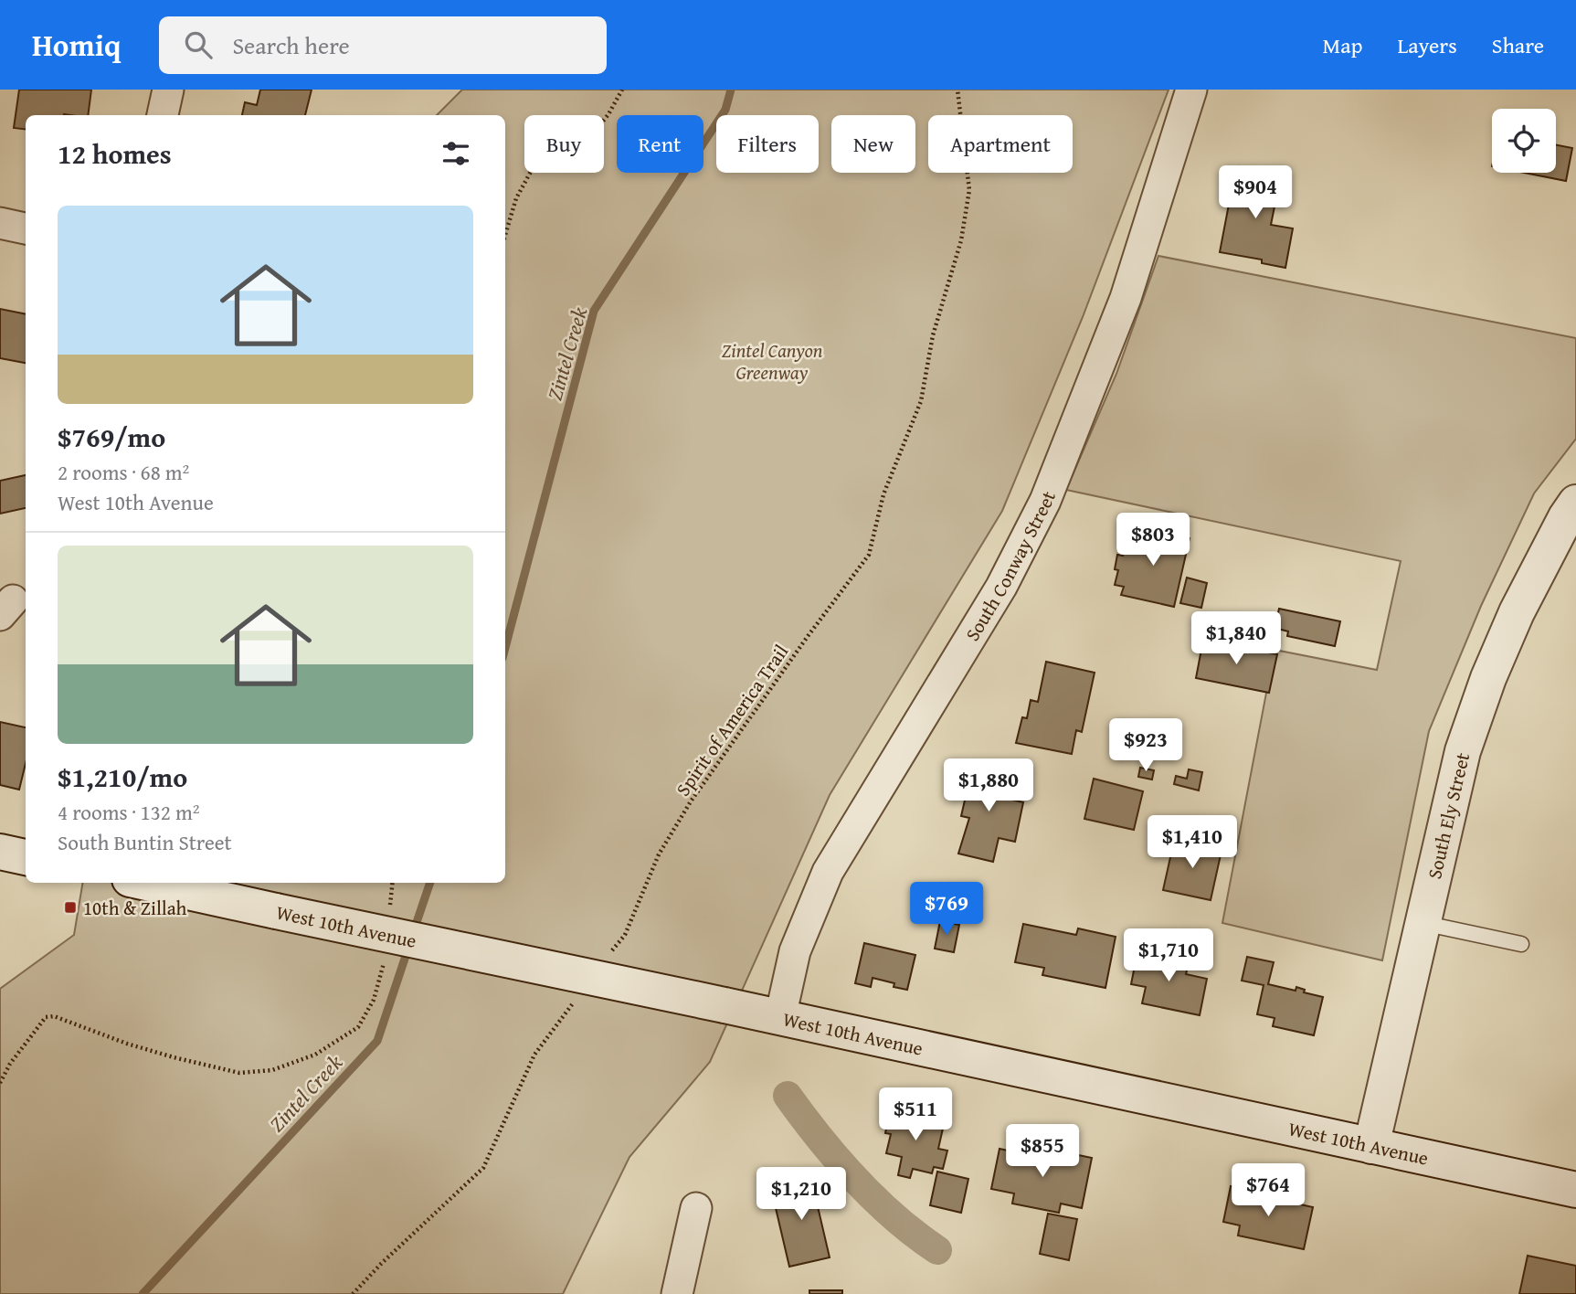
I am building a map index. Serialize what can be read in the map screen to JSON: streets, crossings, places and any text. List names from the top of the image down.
{
  "streets": {
    "main road": ["South Ely Street", "West 10th Avenue"],
    "street": ["South Conway Street"],
    "path": ["Spirit of America Trail"]
  },
  "crossings": [
    ["South Conway Street", "West 10th Avenue"],
    ["South Ely Street", "West 10th Avenue"]
  ],
  "water": ["Zintel Creek"],
  "parks": ["Zintel Canyon Greenway"],
  "places": {
    "transit": ["10th & Zillah"]
  },
  "page": {
    "header": "Homiq",
    "search": "Search here",
    "nav": ["Map", "Layers", "Share"],
    "chip": [
      "Buy",
      "Rent",
      "Filters",
      "New",
      "Apartment"
    ],
    "heading": "12 homes",
    "price": [
      "$904",
      "$803",
      "$1,840",
      "$923",
      "$1,880",
      "$1,410",
      "$769",
      "$1,710",
      "$511",
      "$855",
      "$764",
      "$1,210"
    ],
    "list": [
      {
        "name": "$769/mo",
        "note": "2 rooms · 68 m² · West 10th Avenue"
      },
      {
        "name": "$1,210/mo",
        "note": "4 rooms · 132 m² · South Buntin Street"
      }
    ]
  }
}
